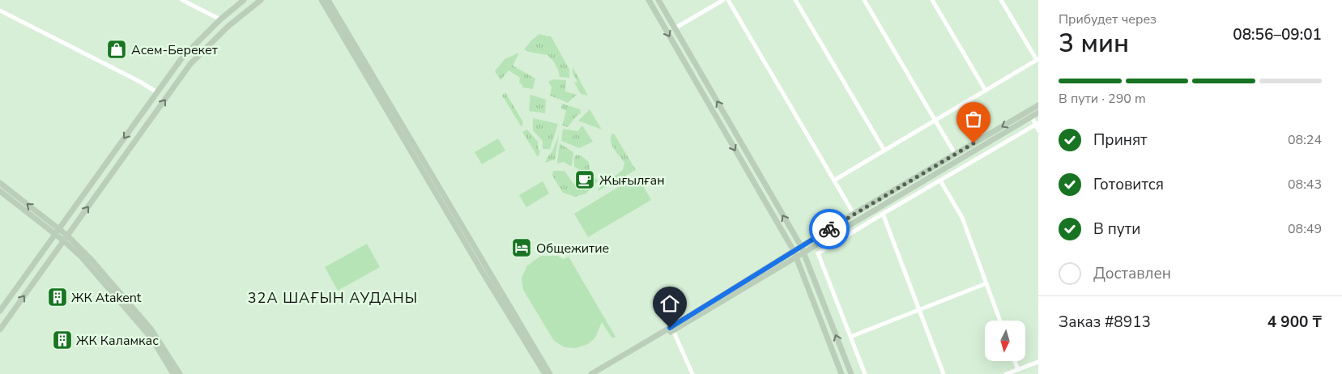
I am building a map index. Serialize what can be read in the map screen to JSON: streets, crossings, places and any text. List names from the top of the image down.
{
  "districts": ["32А ШАҒЫН АУДАНЫ"],
  "places": {
    "shop": ["Асем-Берекет"],
    "cafe": ["Жығылған"],
    "hotel": ["Общежитие"],
    "building": ["ЖК Atakent", "ЖК Каламкас"]
  },
  "north": "bottom",
  "page": {
    "heading": ["3 мин", "Прибудет через", "08:56–09:01"],
    "panel": ["Заказ #8913", "4 900 ₸"],
    "bar": "В пути · 290 m",
    "list": [
      ["Принят", "08:24"],
      ["Готовится", "08:43"],
      ["В пути", "08:49"],
      "Доставлен"
    ]
  }
}
